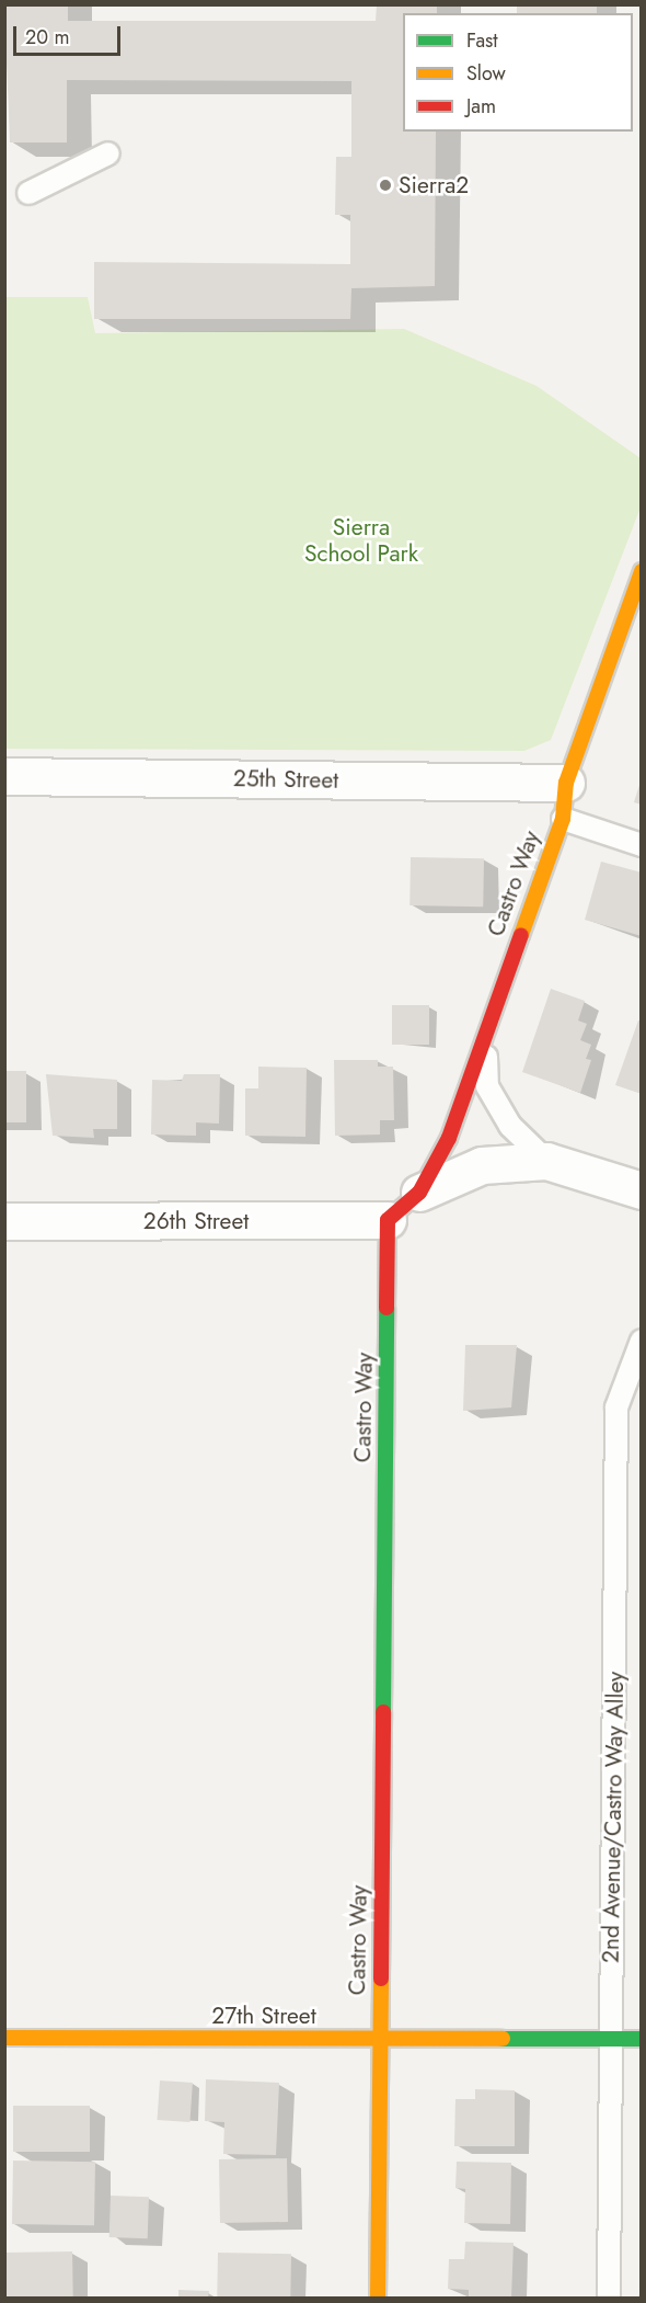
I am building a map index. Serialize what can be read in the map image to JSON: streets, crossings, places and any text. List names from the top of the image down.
{
  "streets": {
    "street": [
      "25th Street",
      "Castro Way",
      "26th Street",
      "27th Street"
    ],
    "lane": ["2nd Avenue/Castro Way Alley"]
  },
  "crossings": [
    ["25th Street", "Castro Way"],
    ["Castro Way", "26th Street"],
    ["Castro Way", "27th Street"],
    ["2nd Avenue/Castro Way Alley", "27th Street"]
  ],
  "parks": ["Sierra School Park"],
  "places": ["Sierra2"],
  "legend": ["Fast", "Slow", "Jam"],
  "scale_bar": "20 m"
}
